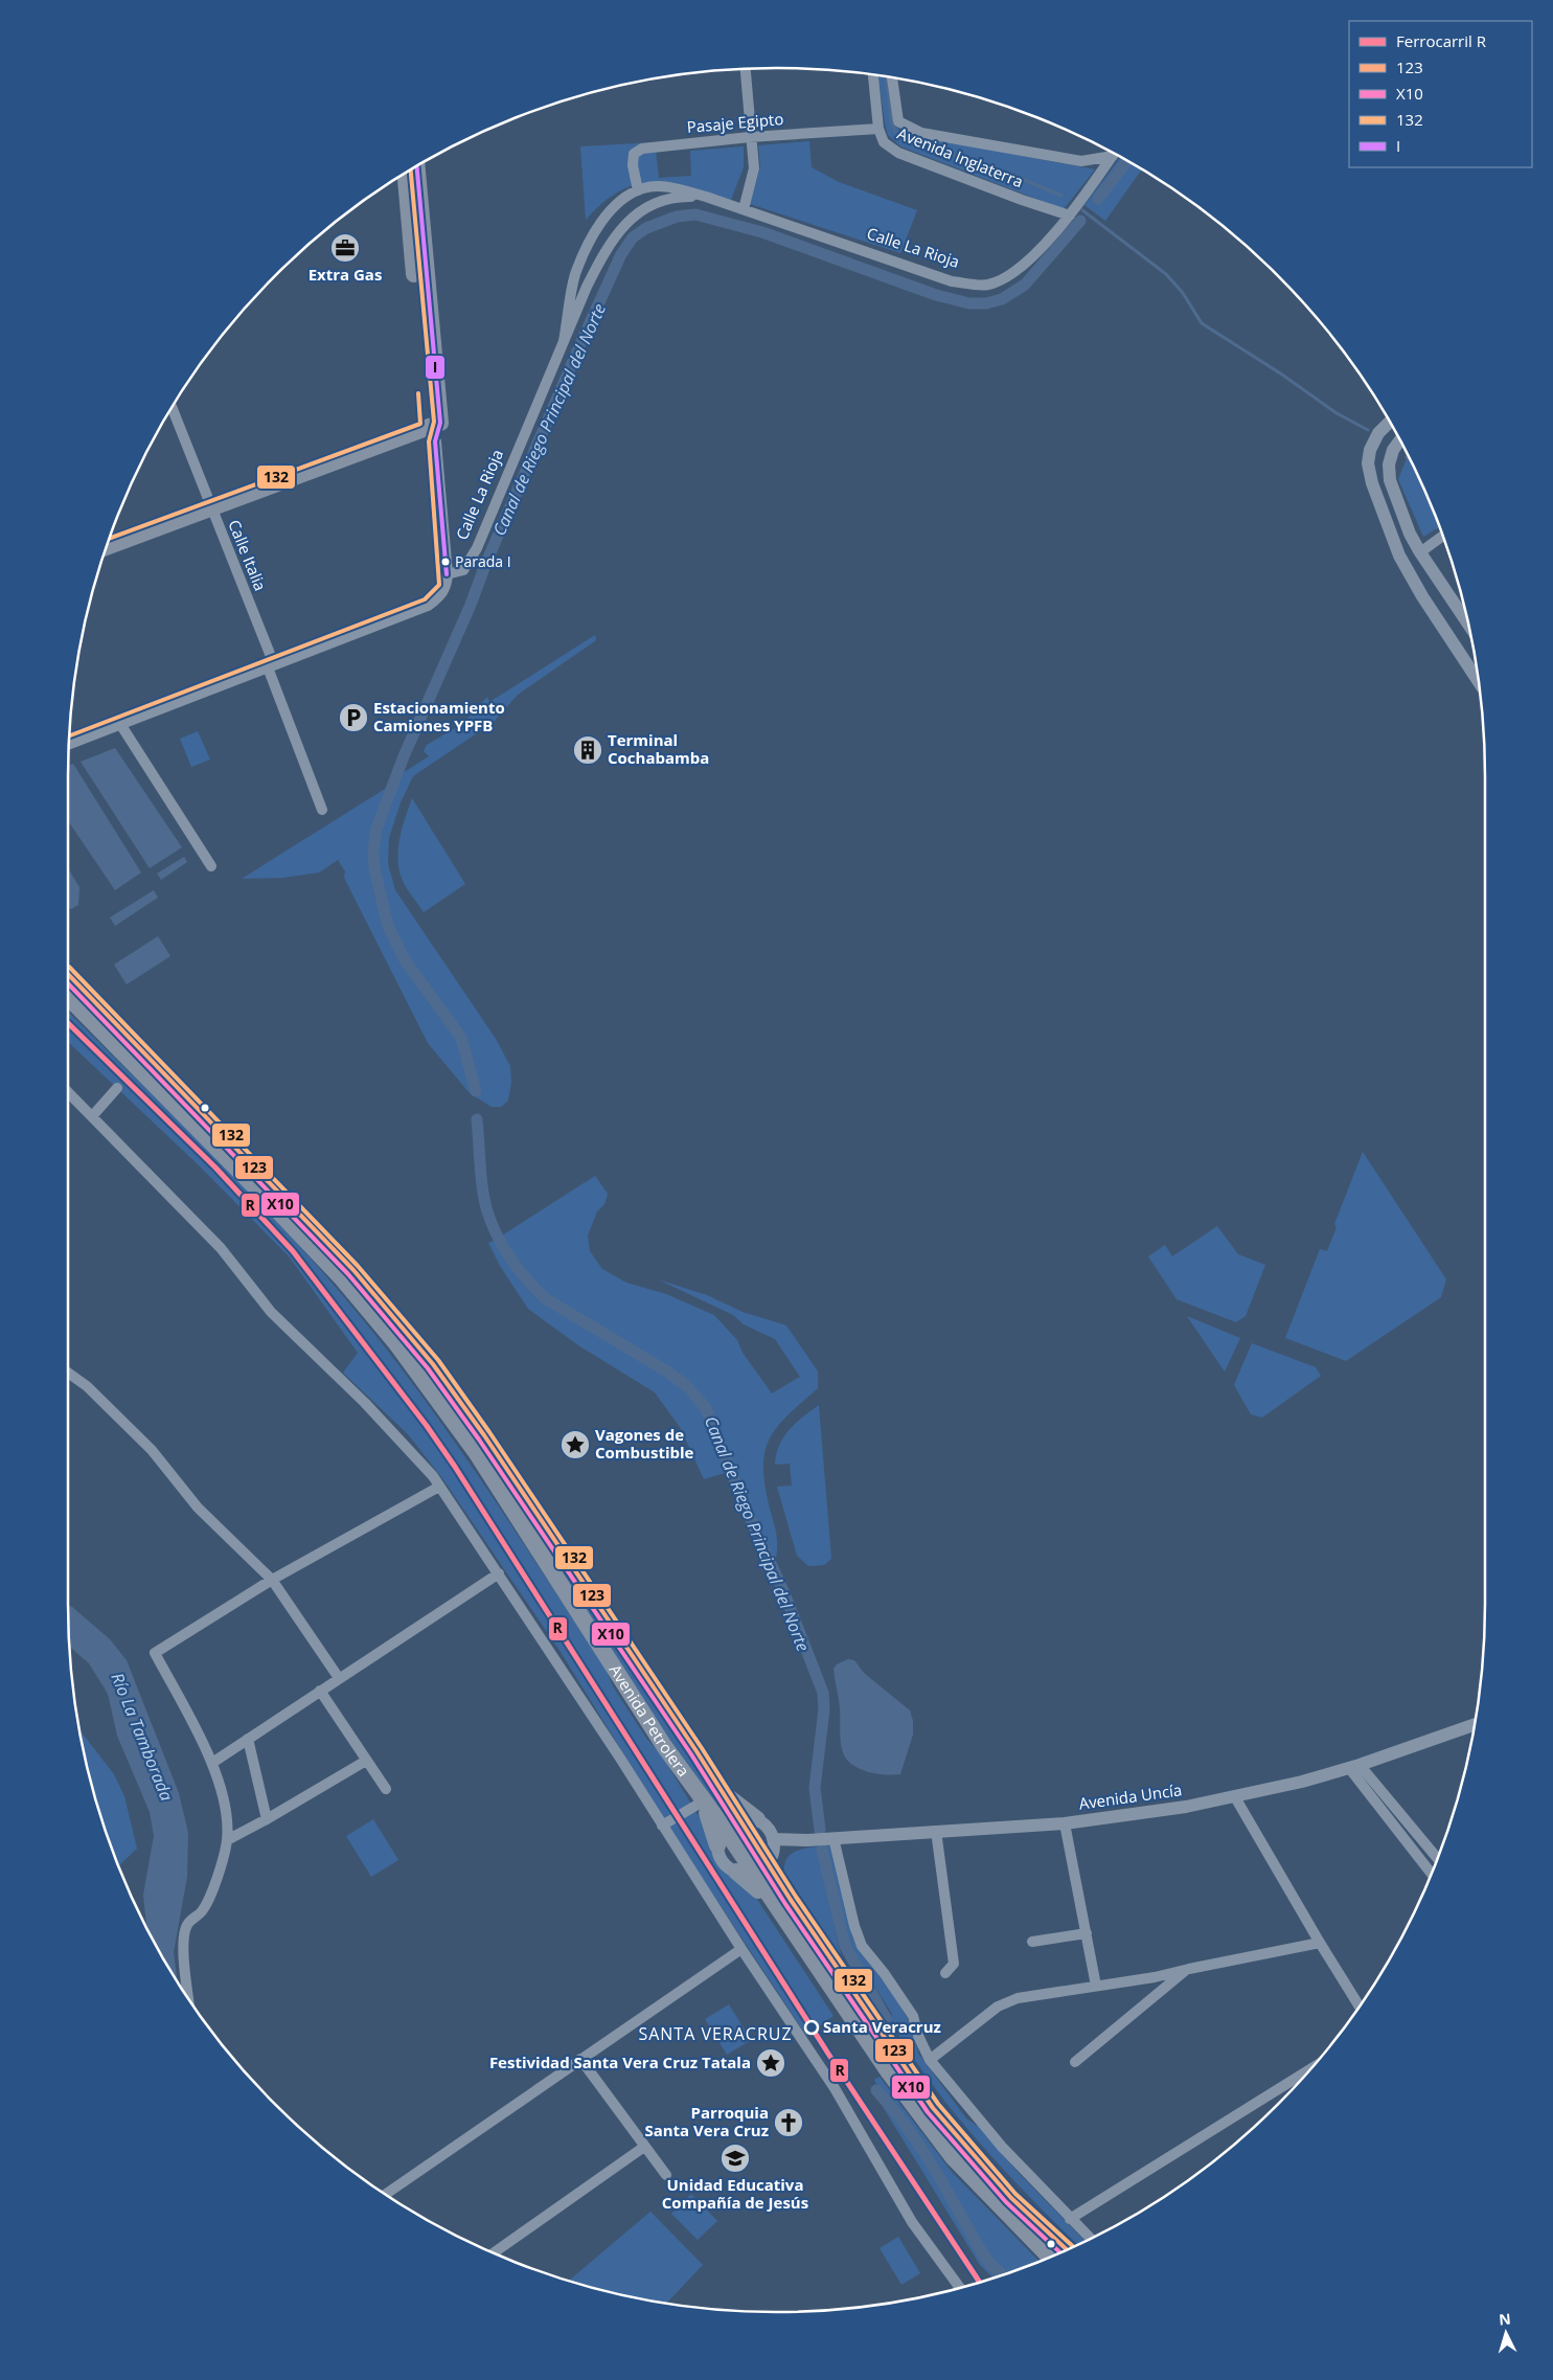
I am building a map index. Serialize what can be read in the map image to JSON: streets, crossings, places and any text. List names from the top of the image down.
{
  "streets": {
    "highway": ["Avenida Petrolera"],
    "street": [
      "Pasaje Egipto",
      "Avenida Inglaterra",
      "Calle La Rioja",
      "Calle Italia",
      "Avenida Uncía"
    ]
  },
  "crossings": [
    ["Pasaje Egipto", "Avenida Inglaterra"],
    ["Pasaje Egipto", "Calle La Rioja"],
    ["Avenida Inglaterra", "Calle La Rioja"],
    ["Avenida Petrolera", "Avenida Uncía"]
  ],
  "districts": ["SANTA VERACRUZ"],
  "water": ["Canal de Riego Principal del Norte", "Río La Tamborada"],
  "places": {
    "office": ["Extra Gas"],
    "other": ["Parada I", "Santa Veracruz"],
    "parking": ["Estacionamiento Camiones YPFB"],
    "building": ["Terminal Cochabamba"],
    "place": ["Vagones de Combustible", "Festividad Santa Vera Cruz Tatala"],
    "church": ["Parroquia Santa Vera Cruz"],
    "school or university": ["Unidad Educativa Compañía de Jesús"]
  },
  "lines": [
    "transit line I",
    "transit line 132",
    "transit line 123",
    "transit line X10",
    "rail line R"
  ],
  "legend": [
    "Ferrocarril R",
    "123",
    "X10",
    "132",
    "I"
  ],
  "north": "top"
}
